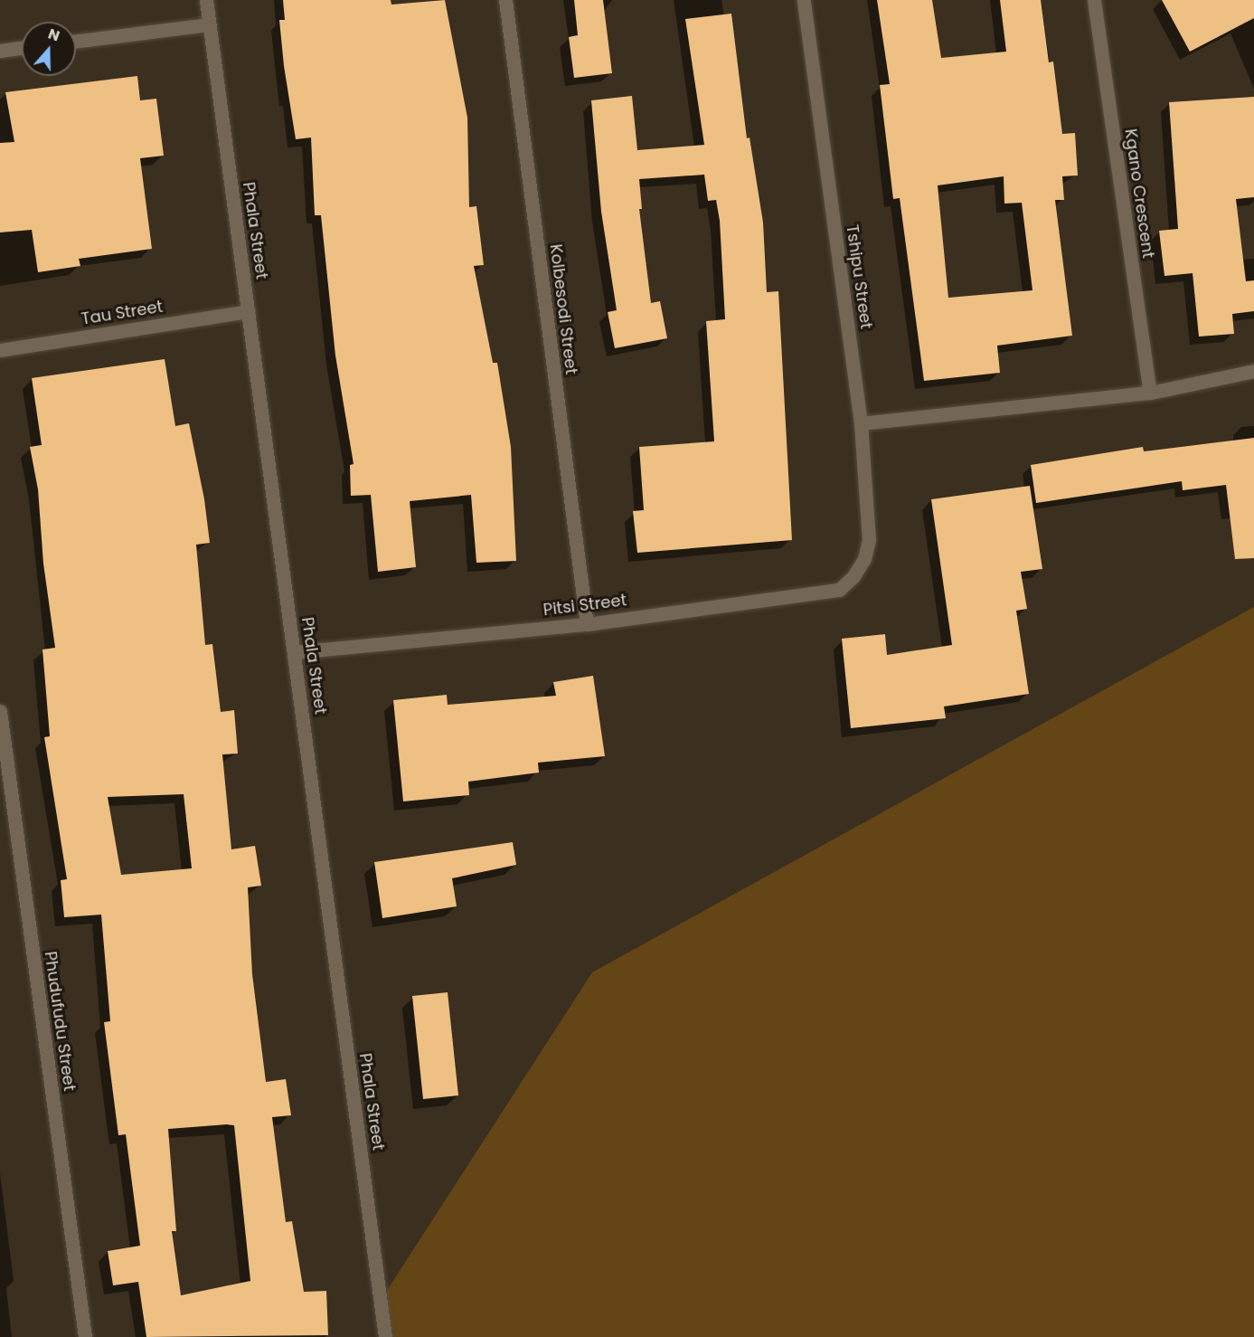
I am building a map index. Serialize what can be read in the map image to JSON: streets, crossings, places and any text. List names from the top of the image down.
{
  "streets": {
    "street": [
      "Kgano Crescent",
      "Phala Street",
      "Tshipu Street",
      "Kolbesodi Street",
      "Tau Street",
      "Pitsi Street",
      "Phudufudu Street"
    ]
  },
  "crossings": [
    ["Phala Street", "Tau Street"],
    ["Phala Street", "Pitsi Street"],
    ["Tshipu Street", "Pitsi Street"],
    ["Kolbesodi Street", "Pitsi Street"]
  ],
  "north": "top"
}
